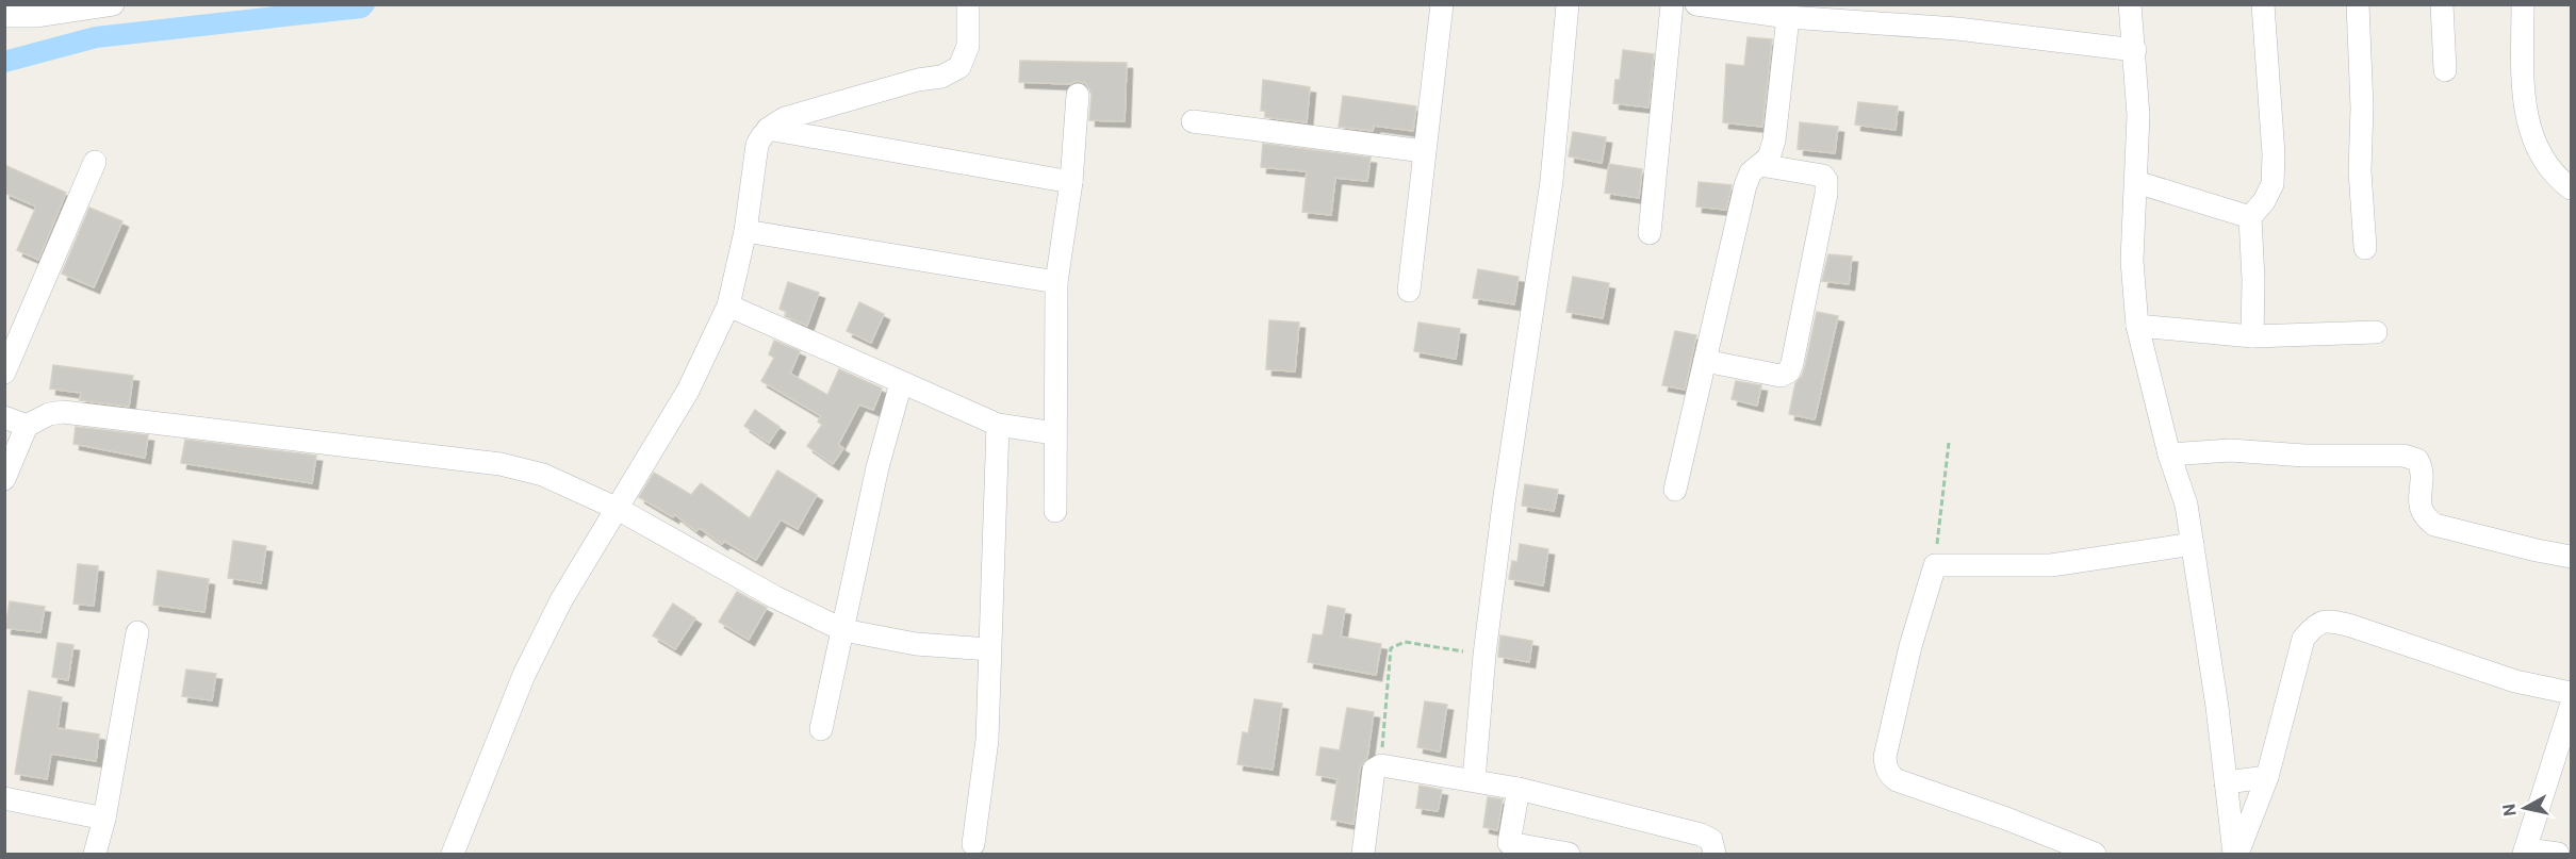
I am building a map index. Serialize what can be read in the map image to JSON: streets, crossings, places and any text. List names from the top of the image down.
{
  "north": "left"
}
